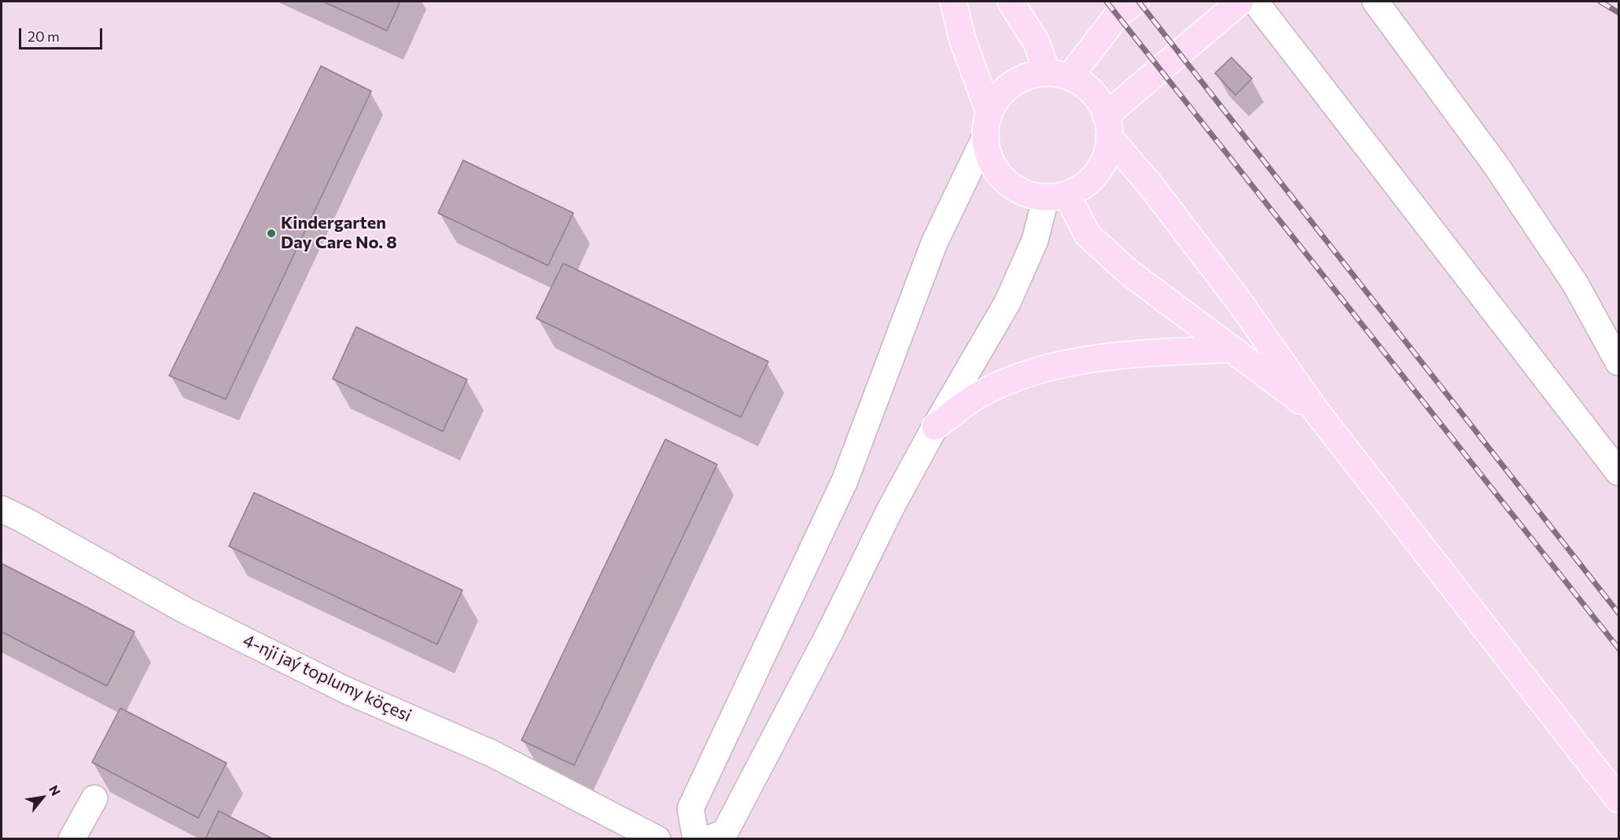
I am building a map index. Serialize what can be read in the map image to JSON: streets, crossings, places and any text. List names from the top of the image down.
{
  "streets": {
    "street": ["4-nji jaý toplumy köçesi"]
  },
  "places": ["Kindergarten Day Care No. 8"],
  "scale_bar": "20 m",
  "north": "top right"
}
